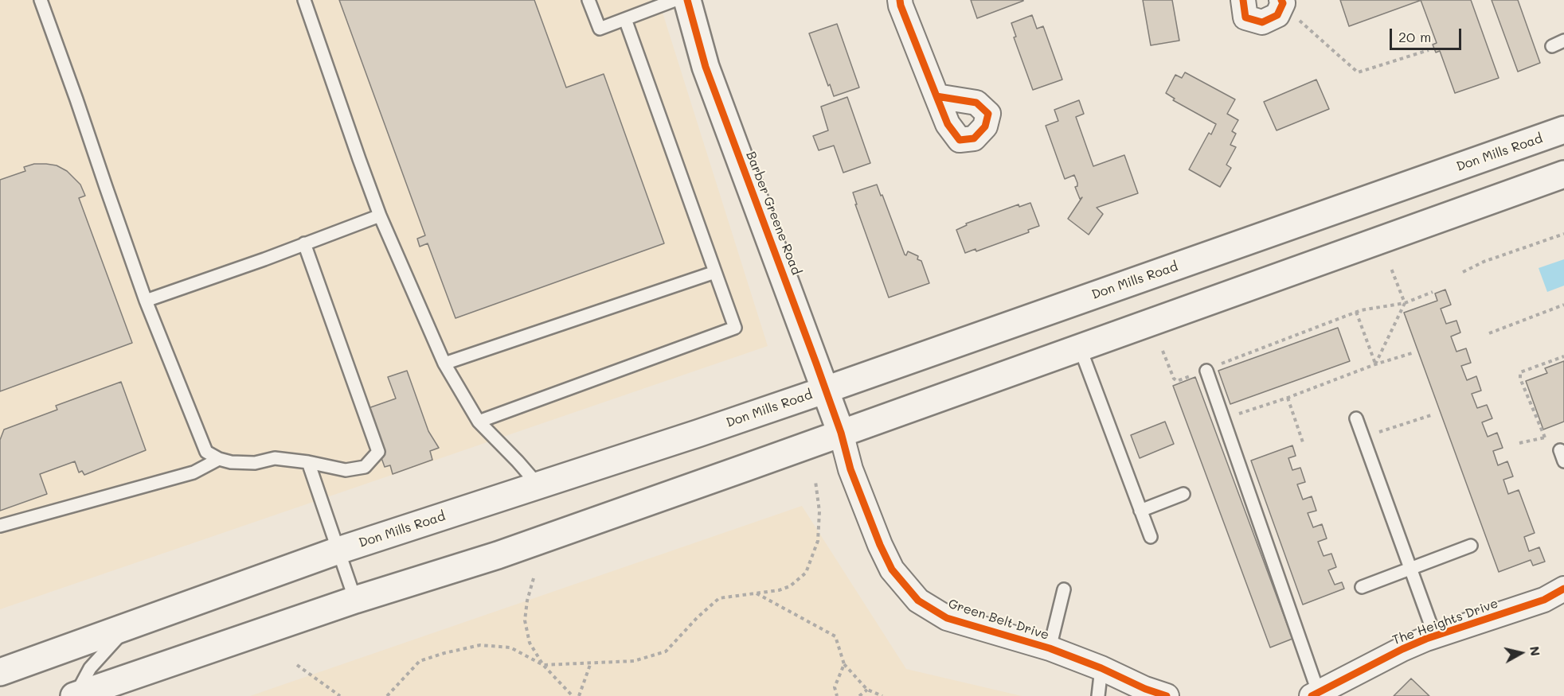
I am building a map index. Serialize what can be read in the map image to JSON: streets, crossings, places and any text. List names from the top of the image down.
{
  "streets": {
    "main road": ["Don Mills Road", "Barber Greene Road"],
    "street": ["Green Belt Drive", "The Heights Drive"]
  },
  "crossings": [
    ["Don Mills Road", "Barber Greene Road"],
    ["Barber Greene Road", "Green Belt Drive"]
  ],
  "scale_bar": "20 m",
  "north": "right"
}
